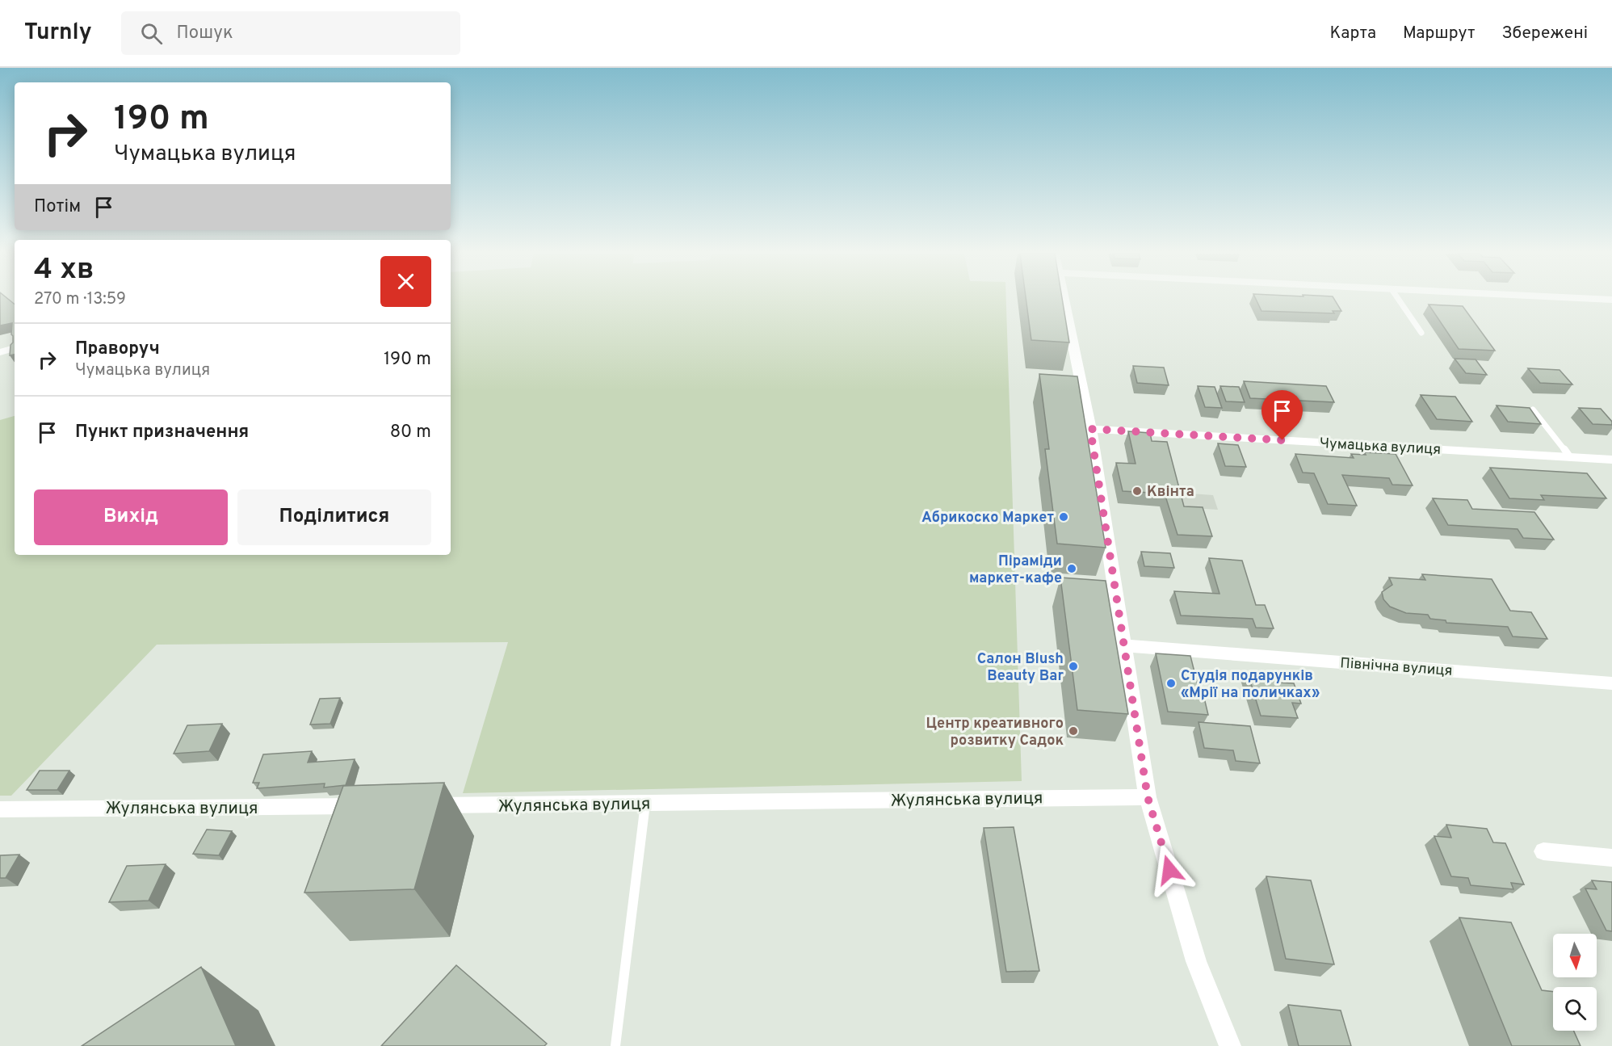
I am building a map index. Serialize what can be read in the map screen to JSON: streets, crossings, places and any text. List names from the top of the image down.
{
  "streets": {
    "street": ["Чумацька вулиця", "Північна вулиця", "Жулянська вулиця"]
  },
  "places": [
    "Квінта",
    "Абрикоско Маркет",
    "Піраміди маркет-кафе",
    "Салон Blush Beauty Bar",
    "Студія подарунків «Мрії на поличках»",
    "Центр креативного розвитку Садок"
  ],
  "north": "bottom",
  "page": {
    "header": "Turnly",
    "search": "Пошук",
    "nav": ["Карта", "Маршрут", "Збережені"],
    "turn": ["190 m", "Чумацька вулиця"],
    "then": "Потім",
    "heading": ["4 хв", "270 m · 13:59"],
    "list": [
      {
        "name": "Праворуч",
        "note": "Чумацька вулиця",
        "value": "190 m"
      },
      {
        "name": "Пункт призначення",
        "value": "80 m"
      }
    ],
    "buttons": ["Вихід", "Поділитися"]
  }
}
